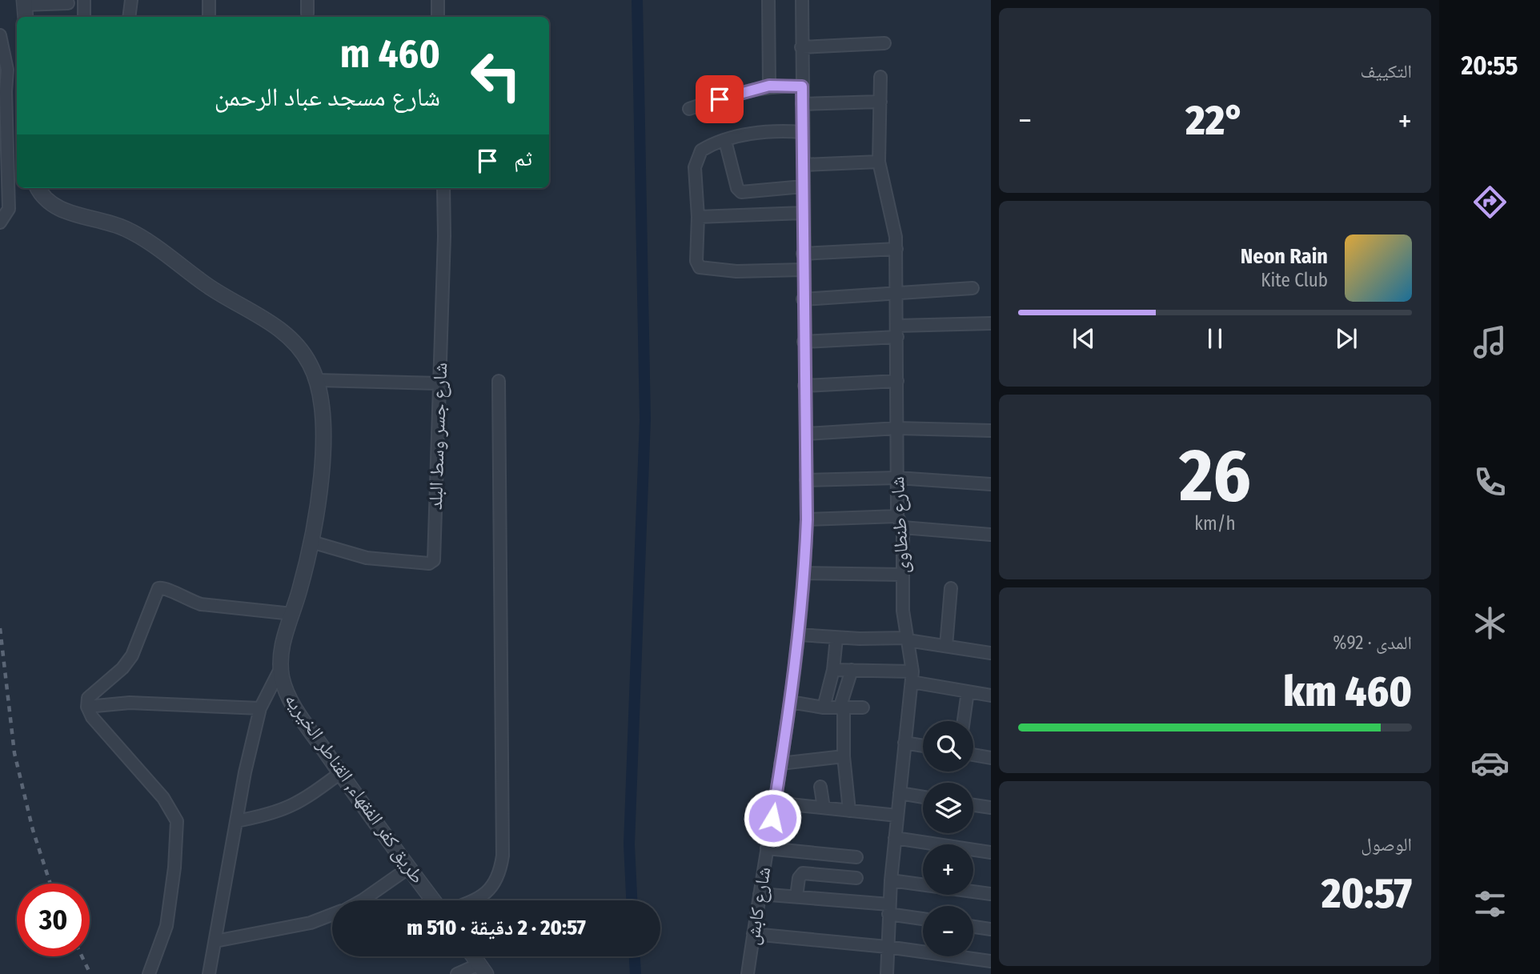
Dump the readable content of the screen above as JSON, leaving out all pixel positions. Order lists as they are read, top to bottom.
{
  "streets": {
    "street": [
      "شارع جسر وسط البلد",
      "شارع طنطاوى",
      "طريق كفر الفقهاء, القناطر الخيريه",
      "شارع كابش"
    ]
  },
  "crossings": [
    ["شارع جسر وسط البلد", "طريق كفر الفقهاء, القناطر الخيريه"]
  ],
  "page": {
    "tabs": "20:55",
    "tile": [
      "التكييف",
      ["26", "km/h"],
      ["المدى · 92%", "460 km"],
      ["الوصول", "20:57"]
    ],
    "turn": ["460 m", "شارع مسجد عباد الرحمن"],
    "heat": ["−", "22°", "+"],
    "then": "ثم",
    "song": ["Neon Rain", "Kite Club"],
    "map_buttons": ["+", "−"],
    "limit": "30",
    "trip": "20:57 · 2 دقيقة · 510 m"
  }
}
